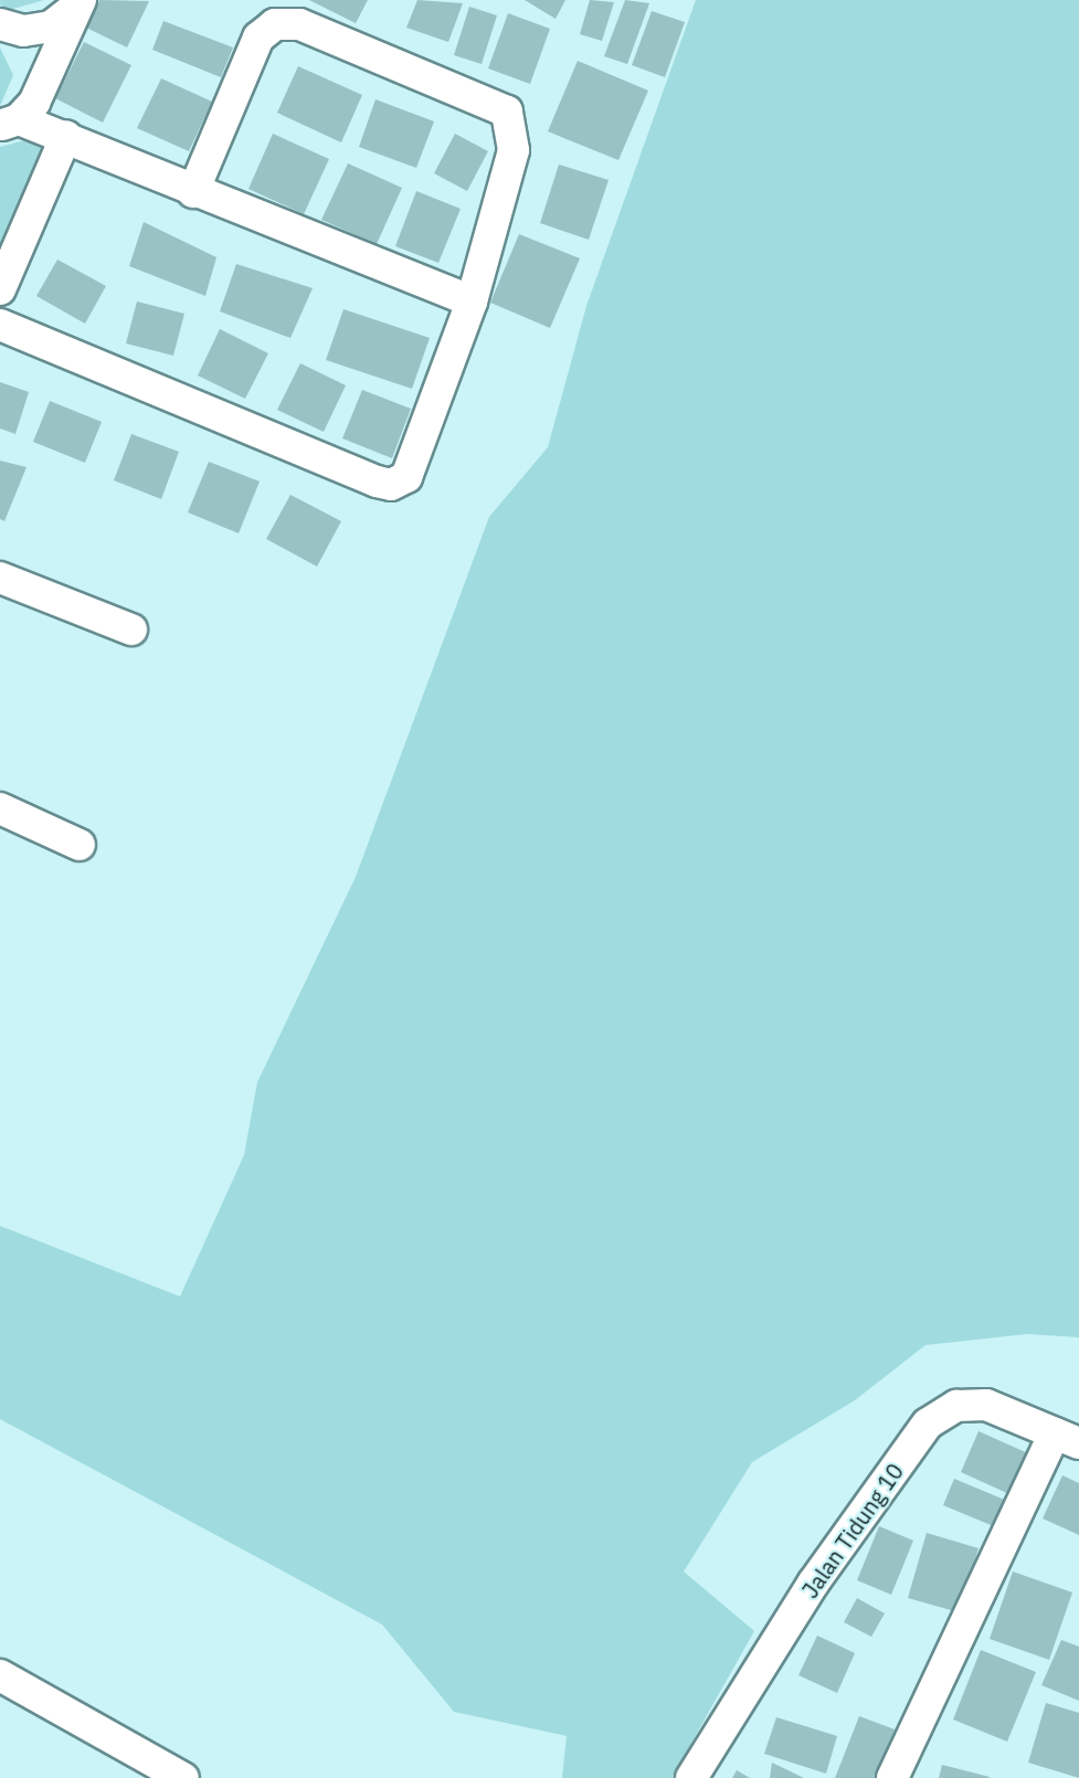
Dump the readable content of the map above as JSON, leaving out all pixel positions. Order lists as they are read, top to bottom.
{
  "streets": {
    "street": ["Jalan Tidung 10"]
  }
}
